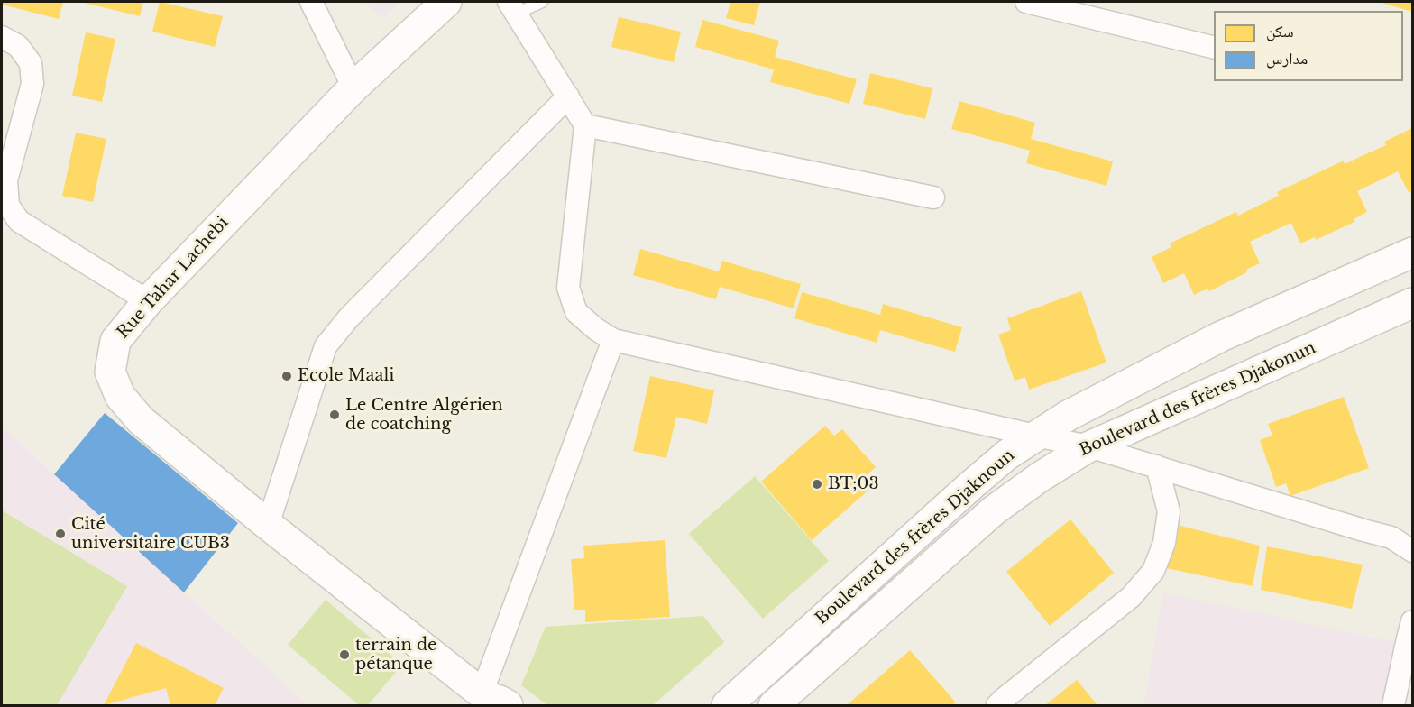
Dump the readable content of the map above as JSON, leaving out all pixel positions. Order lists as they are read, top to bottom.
{
  "streets": {
    "street": ["Rue Tahar Lachebi", "Boulevard des frères Djakonun", "Boulevard des frères Djaknoun"]
  },
  "places": [
    "Ecole Maali",
    "Le Centre Algérien de coatching",
    "BT;03",
    "Cité universitaire CUB3",
    "terrain de pétanque"
  ],
  "legend": ["سكن", "مدارس"]
}
